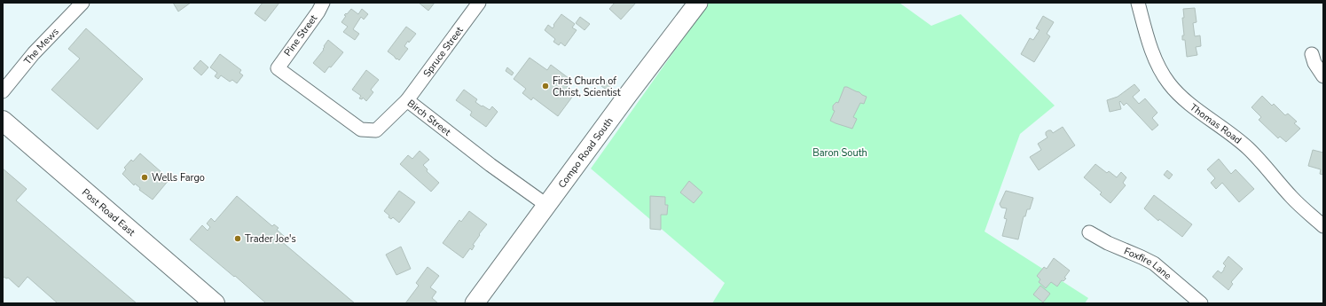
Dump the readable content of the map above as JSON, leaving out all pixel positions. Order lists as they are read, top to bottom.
{
  "streets": {
    "main road": ["Compo Road South", "Post Road East"],
    "street": [
      "Pine Street",
      "The Mews",
      "Spruce Street",
      "Birch Street",
      "Thomas Road",
      "Foxfire Lane"
    ]
  },
  "crossings": [
    ["Pine Street", "Birch Street"],
    ["Spruce Street", "Birch Street"],
    ["Birch Street", "Compo Road South"]
  ],
  "parks": ["Baron South"],
  "places": ["First Church of Christ, Scientist", "Wells Fargo", "Trader Joe's"]
}
